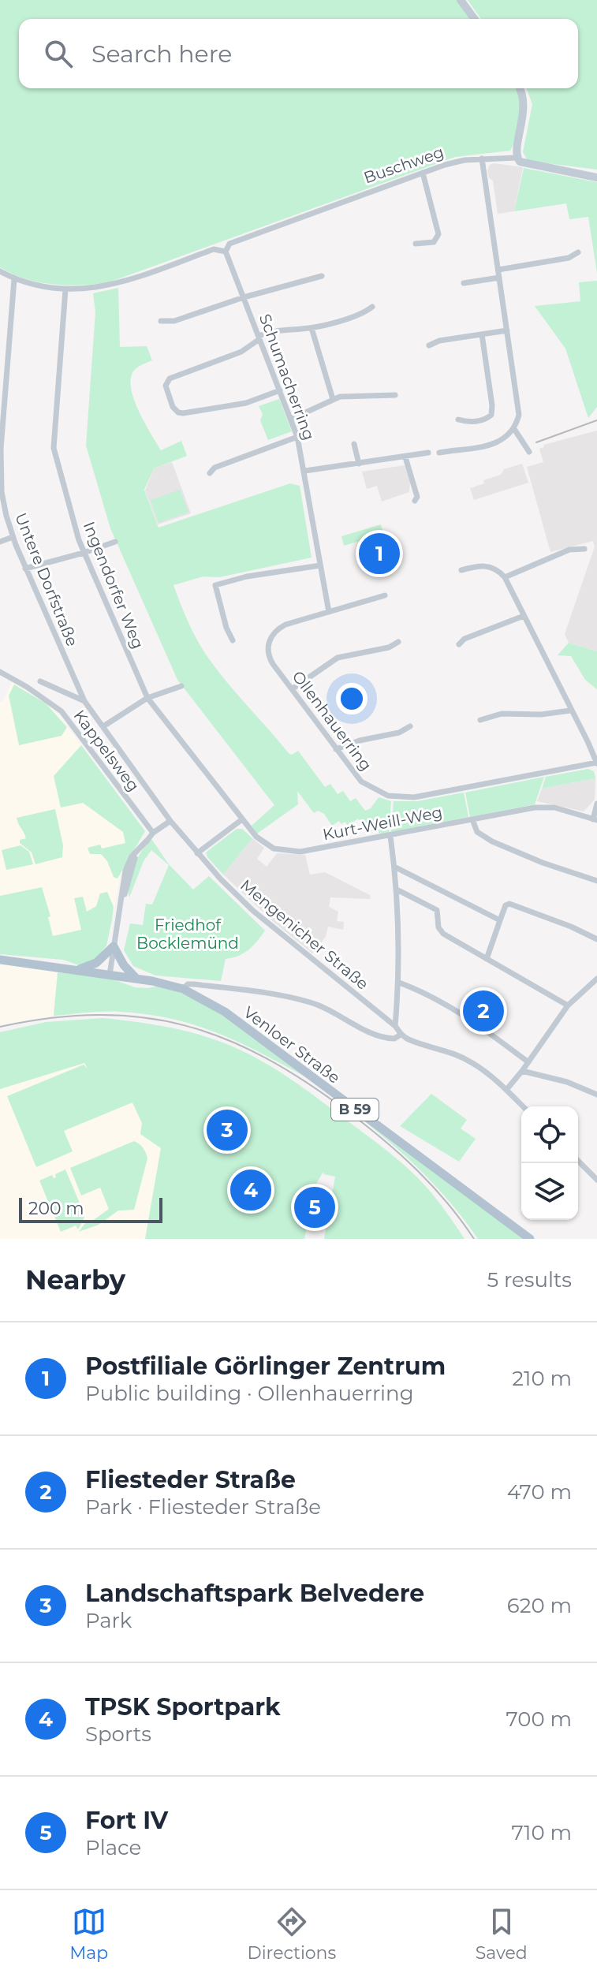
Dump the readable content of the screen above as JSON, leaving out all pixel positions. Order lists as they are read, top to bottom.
{
  "streets": {
    "main road": ["Venloer Straße", "B 59"],
    "street": [
      "Buschweg",
      "Schumacherring",
      "Untere Dorfstraße",
      "Ingendorfer Weg",
      "Ollenhauerring",
      "Kappelsweg",
      "Kurt-Weill-Weg",
      "Mengenicher Straße"
    ]
  },
  "crossings": [
    ["Buschweg", "Schumacherring"],
    ["Buschweg", "Untere Dorfstraße"],
    ["Buschweg", "Ingendorfer Weg"],
    ["Schumacherring", "Ollenhauerring"],
    ["Untere Dorfstraße", "Mengenicher Straße"],
    ["Ingendorfer Weg", "Kurt-Weill-Weg"]
  ],
  "parks": ["Friedhof Bocklemünd"],
  "scale_bar": "200 m",
  "page": {
    "search": "Search here",
    "pins": [
      "1",
      "2",
      "3",
      "4",
      "5"
    ],
    "scale": "200 m",
    "heading": ["Nearby", "5 results"],
    "list": [
      {
        "mark": "1",
        "name": "Postfiliale Görlinger Zentrum",
        "note": "Public building · Ollenhauerring",
        "value": "210 m"
      },
      {
        "mark": "2",
        "name": "Fliesteder Straße",
        "note": "Park · Fliesteder Straße",
        "value": "470 m"
      },
      {
        "mark": "3",
        "name": "Landschaftspark Belvedere",
        "note": "Park",
        "value": "620 m"
      },
      {
        "mark": "4",
        "name": "TPSK Sportpark",
        "note": "Sports",
        "value": "700 m"
      },
      {
        "mark": "5",
        "name": "Fort IV",
        "note": "Place",
        "value": "710 m"
      }
    ],
    "nav": ["Map", "Directions", "Saved"]
  }
}
